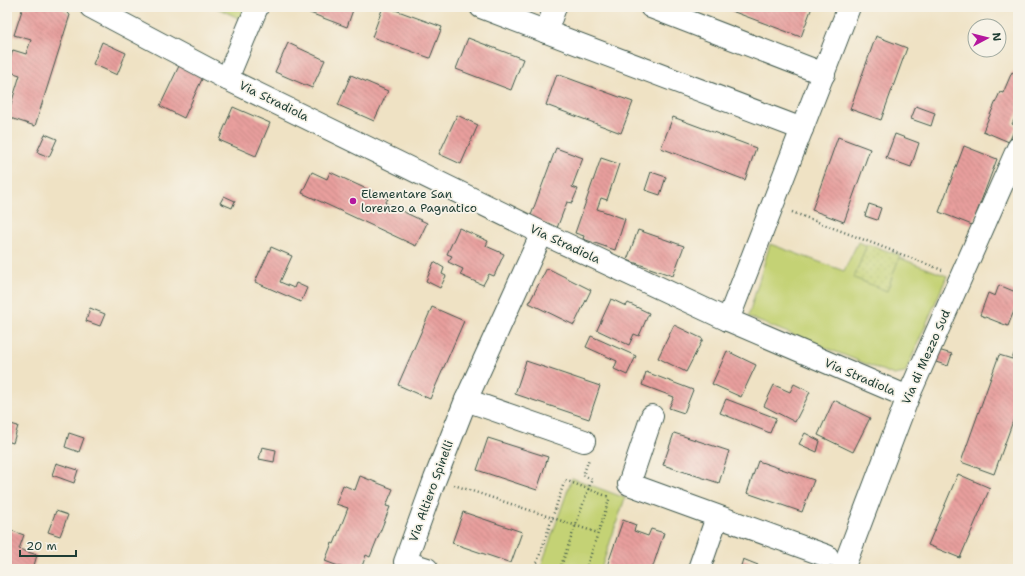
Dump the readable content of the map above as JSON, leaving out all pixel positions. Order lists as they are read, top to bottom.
{
  "streets": {
    "street": ["Via Stradiola", "Via di Mezzo Sud", "Via Altiero Spinelli"]
  },
  "crossings": [
    ["Via Stradiola", "Via di Mezzo Sud"],
    ["Via Stradiola", "Via Altiero Spinelli"]
  ],
  "places": ["Elementare San lorenzo a Pagnatico"],
  "scale_bar": "20 m",
  "north": "right"
}
